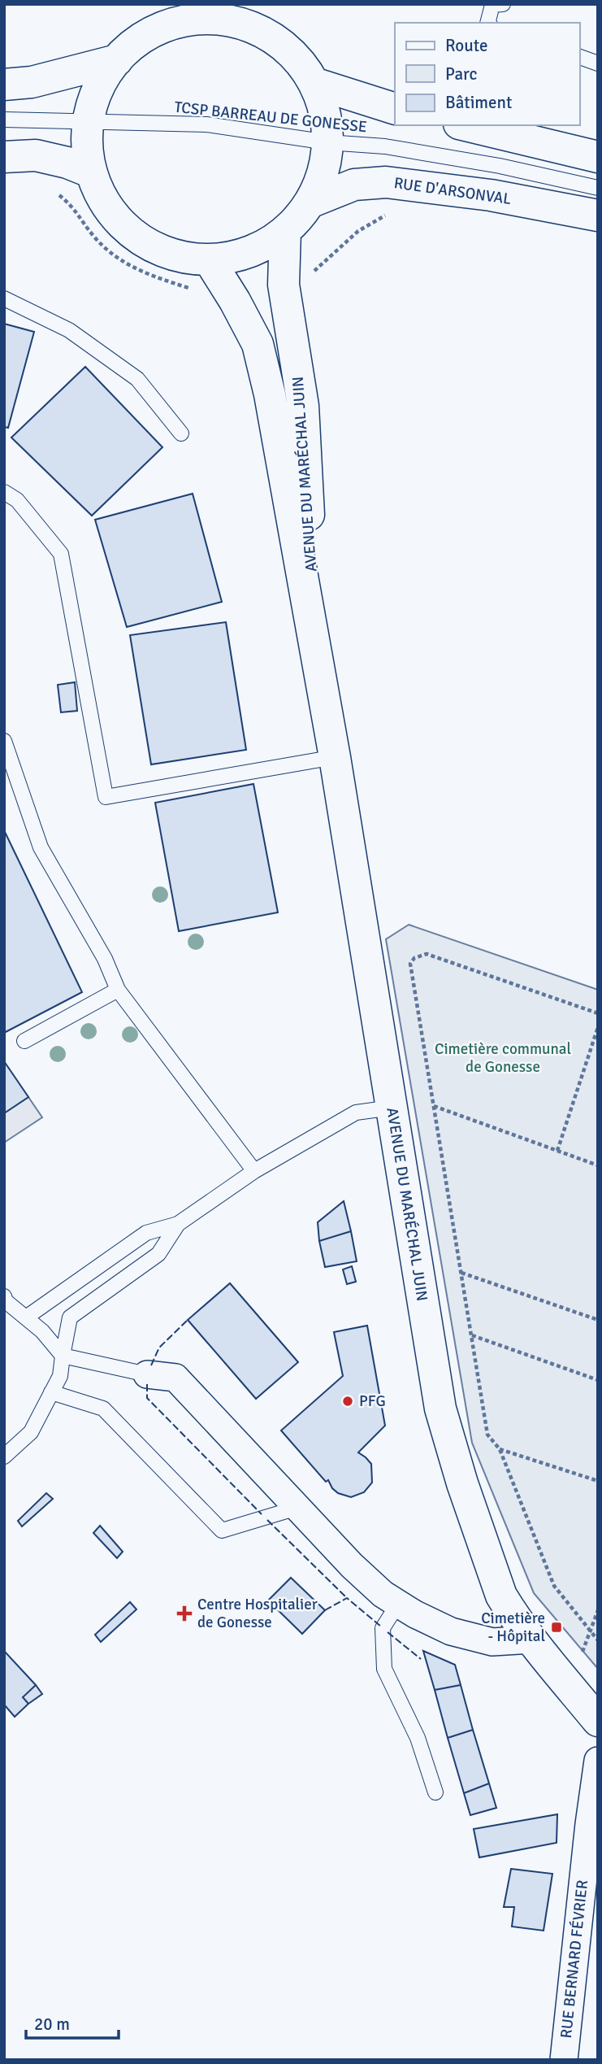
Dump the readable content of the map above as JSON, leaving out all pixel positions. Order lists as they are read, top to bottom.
{
  "streets": {
    "street": ["RUE D'ARSONVAL", "AVENUE DU MARÉCHAL JUIN", "RUE BERNARD FÉVRIER"],
    "lane": ["TCSP BARREAU DE GONESSE"]
  },
  "parks": ["Cimetière communal de Gonesse"],
  "places": {
    "other": ["PFG"],
    "health": ["Centre Hospitalier de Gonesse"],
    "transit": ["Cimetière - Hôpital"]
  },
  "legend": ["Route", "Parc", "Bâtiment"],
  "scale_bar": "20 m"
}
